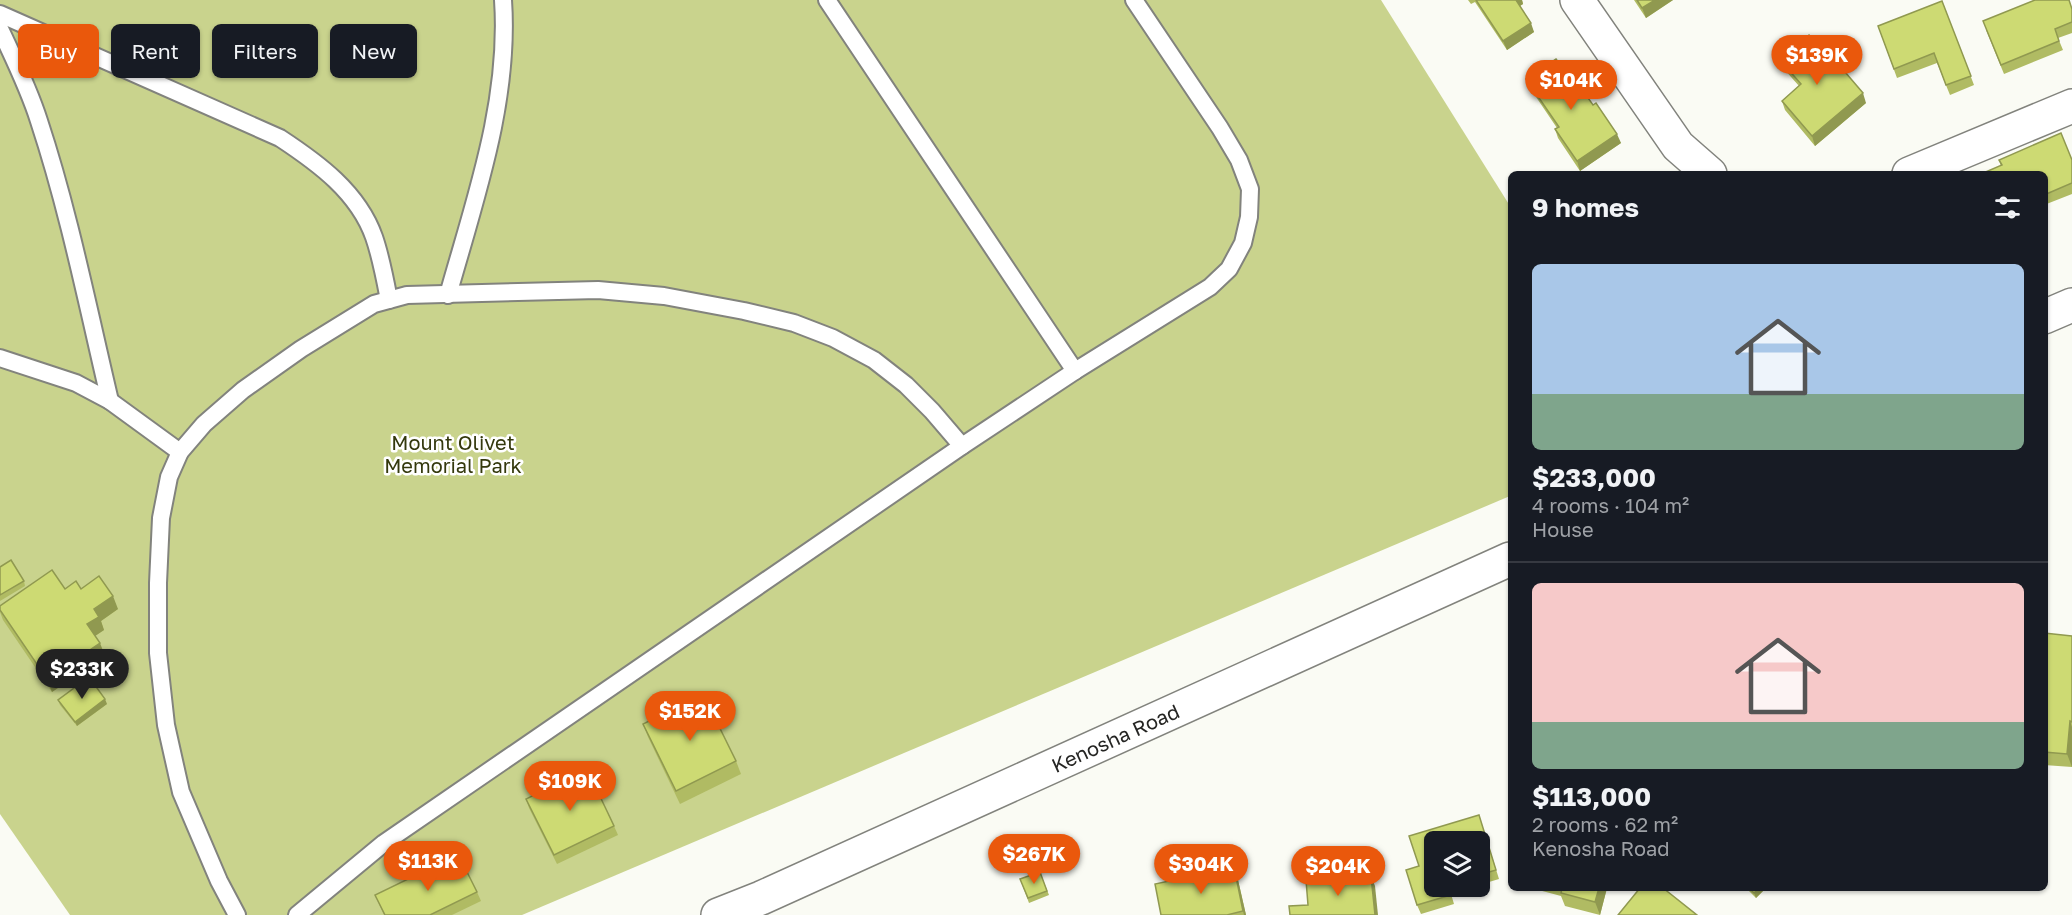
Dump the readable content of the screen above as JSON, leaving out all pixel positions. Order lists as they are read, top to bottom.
{
  "streets": {
    "street": ["Kenosha Road"]
  },
  "parks": ["Mount Olivet Memorial Park"],
  "page": {
    "chip": [
      "Buy",
      "Rent",
      "Filters",
      "New"
    ],
    "price": [
      "$139K",
      "$104K",
      "$233K",
      "$152K",
      "$109K",
      "$267K",
      "$113K",
      "$304K",
      "$204K"
    ],
    "heading": "9 homes",
    "list": [
      {
        "name": "$233,000",
        "note": "4 rooms · 104 m² · House"
      },
      {
        "name": "$113,000",
        "note": "2 rooms · 62 m² · Kenosha Road"
      }
    ]
  }
}
